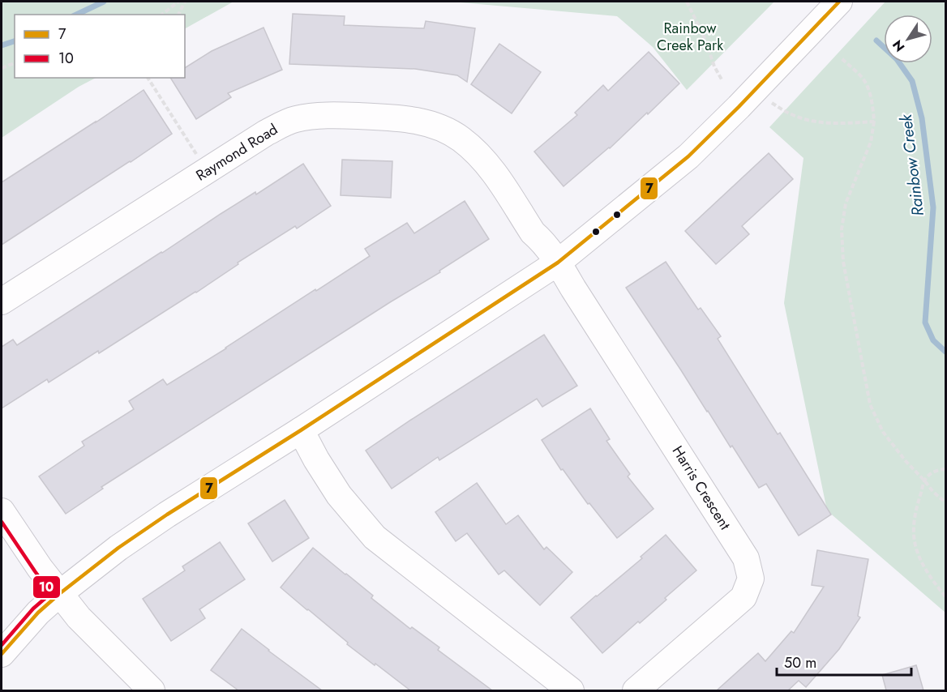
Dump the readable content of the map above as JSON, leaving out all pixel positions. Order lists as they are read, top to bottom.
{
  "streets": {
    "street": ["Raymond Road", "Harris Crescent"]
  },
  "crossings": [
    ["Raymond Road", "Harris Crescent"]
  ],
  "water": ["Rainbow Creek"],
  "parks": ["Rainbow Creek Park"],
  "lines": ["transit line 7", "transit line 10"],
  "legend": ["7", "10"],
  "scale_bar": "50 m",
  "north": "bottom left"
}
